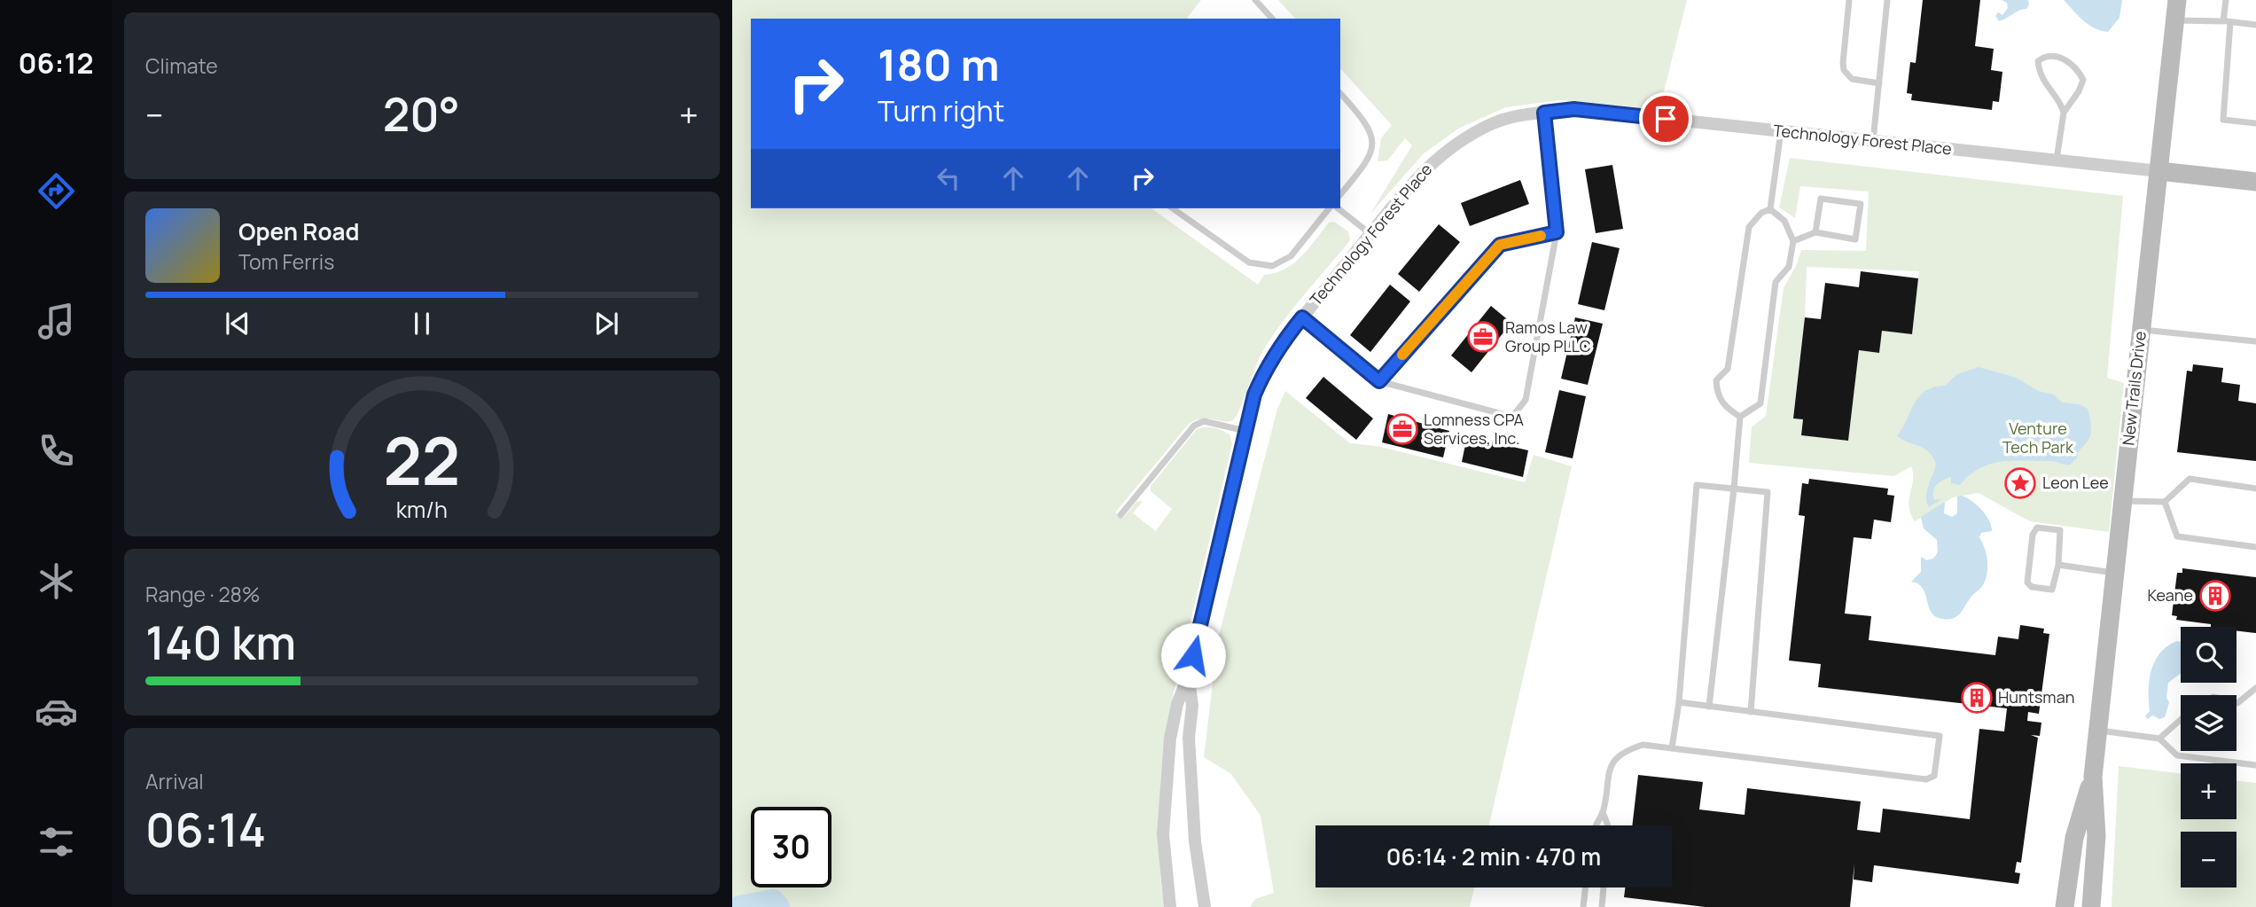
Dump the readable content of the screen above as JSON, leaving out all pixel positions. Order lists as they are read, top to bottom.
{
  "streets": {
    "street": ["Technology Forest Place", "New Trails Drive"]
  },
  "crossings": [
    ["Technology Forest Place", "New Trails Drive"]
  ],
  "parks": ["Venture Tech Park"],
  "places": {
    "office": ["Ramos Law Group PLLC", "Lomness CPA Services, Inc."],
    "place": ["Leon Lee"],
    "building": ["Keane", "Huntsman"]
  },
  "page": {
    "tabs": "06:12",
    "tile": [
      "Climate",
      ["Range · 28%", "140 km"],
      ["Arrival", "06:14"]
    ],
    "turn": ["180 m", "Turn right"],
    "heat": ["−", "20°", "+"],
    "song": ["Open Road", "Tom Ferris"],
    "map_buttons": ["+", "−"],
    "limit": "30",
    "trip": "06:14 · 2 min · 470 m",
    "gauge": ["22", "km/h"]
  }
}
